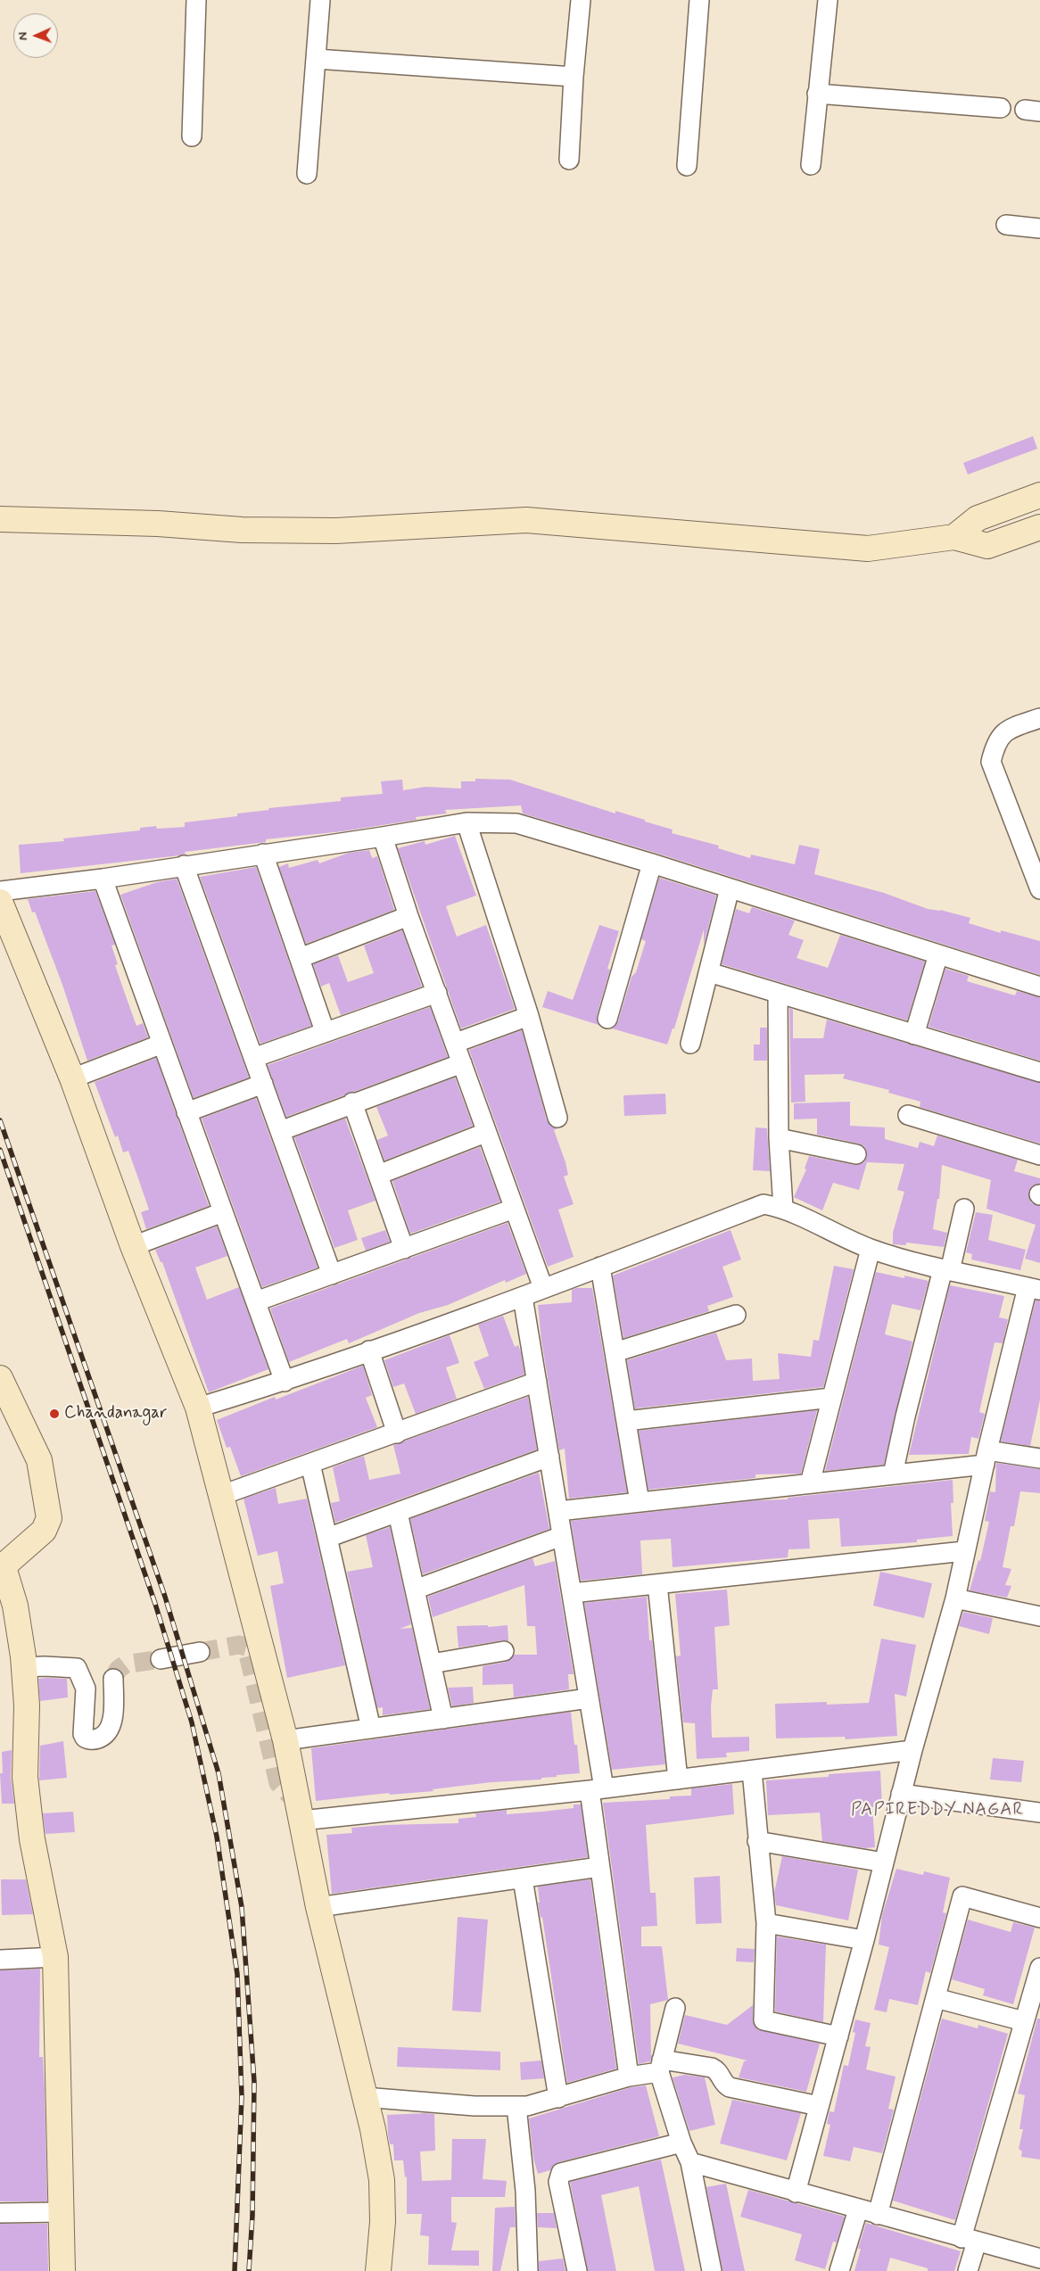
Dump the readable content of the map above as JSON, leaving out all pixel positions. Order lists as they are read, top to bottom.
{
  "districts": ["PAPIREDDY NAGAR"],
  "places": ["Chandanagar"],
  "north": "left"
}
